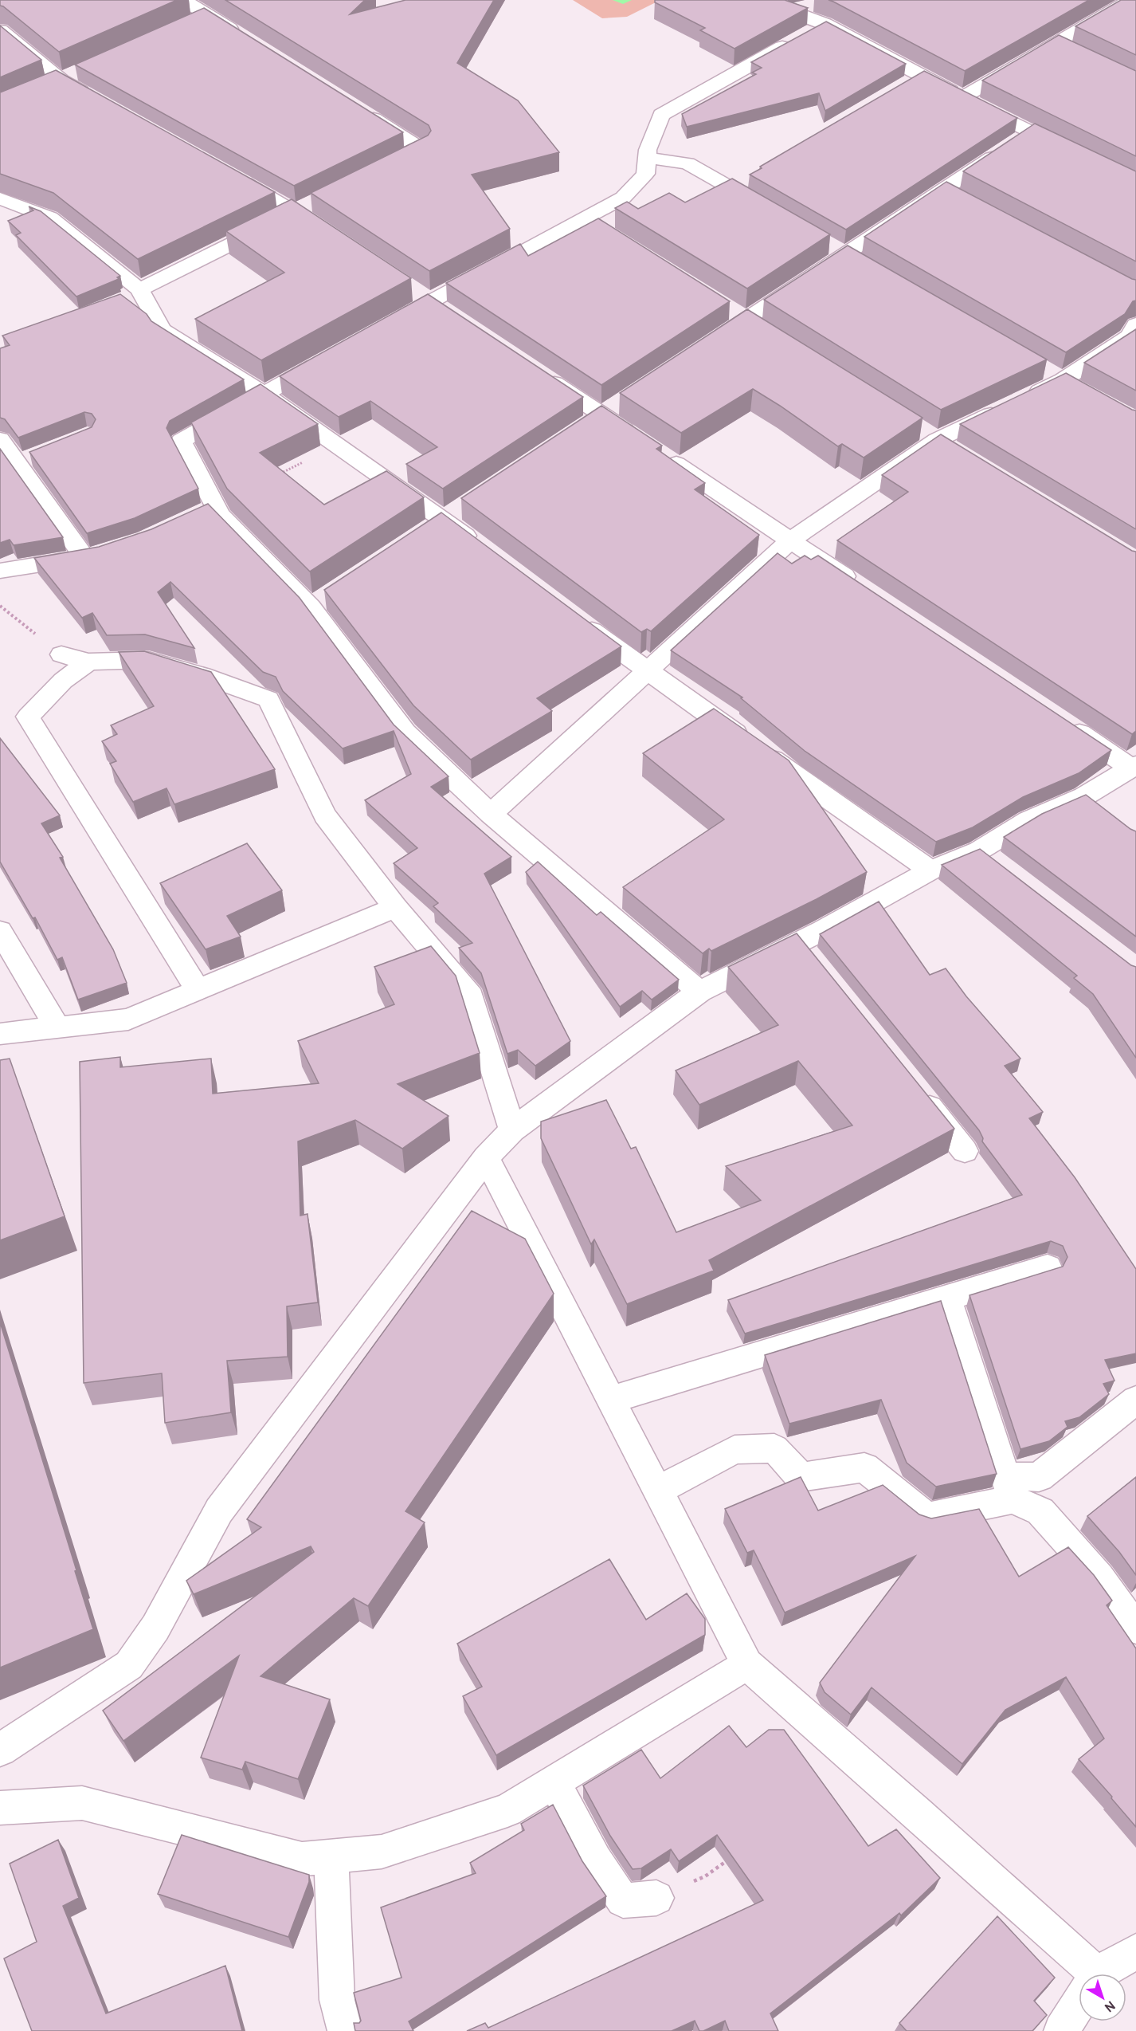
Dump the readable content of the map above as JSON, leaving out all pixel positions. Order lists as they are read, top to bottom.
{
  "north": "bottom right"
}
